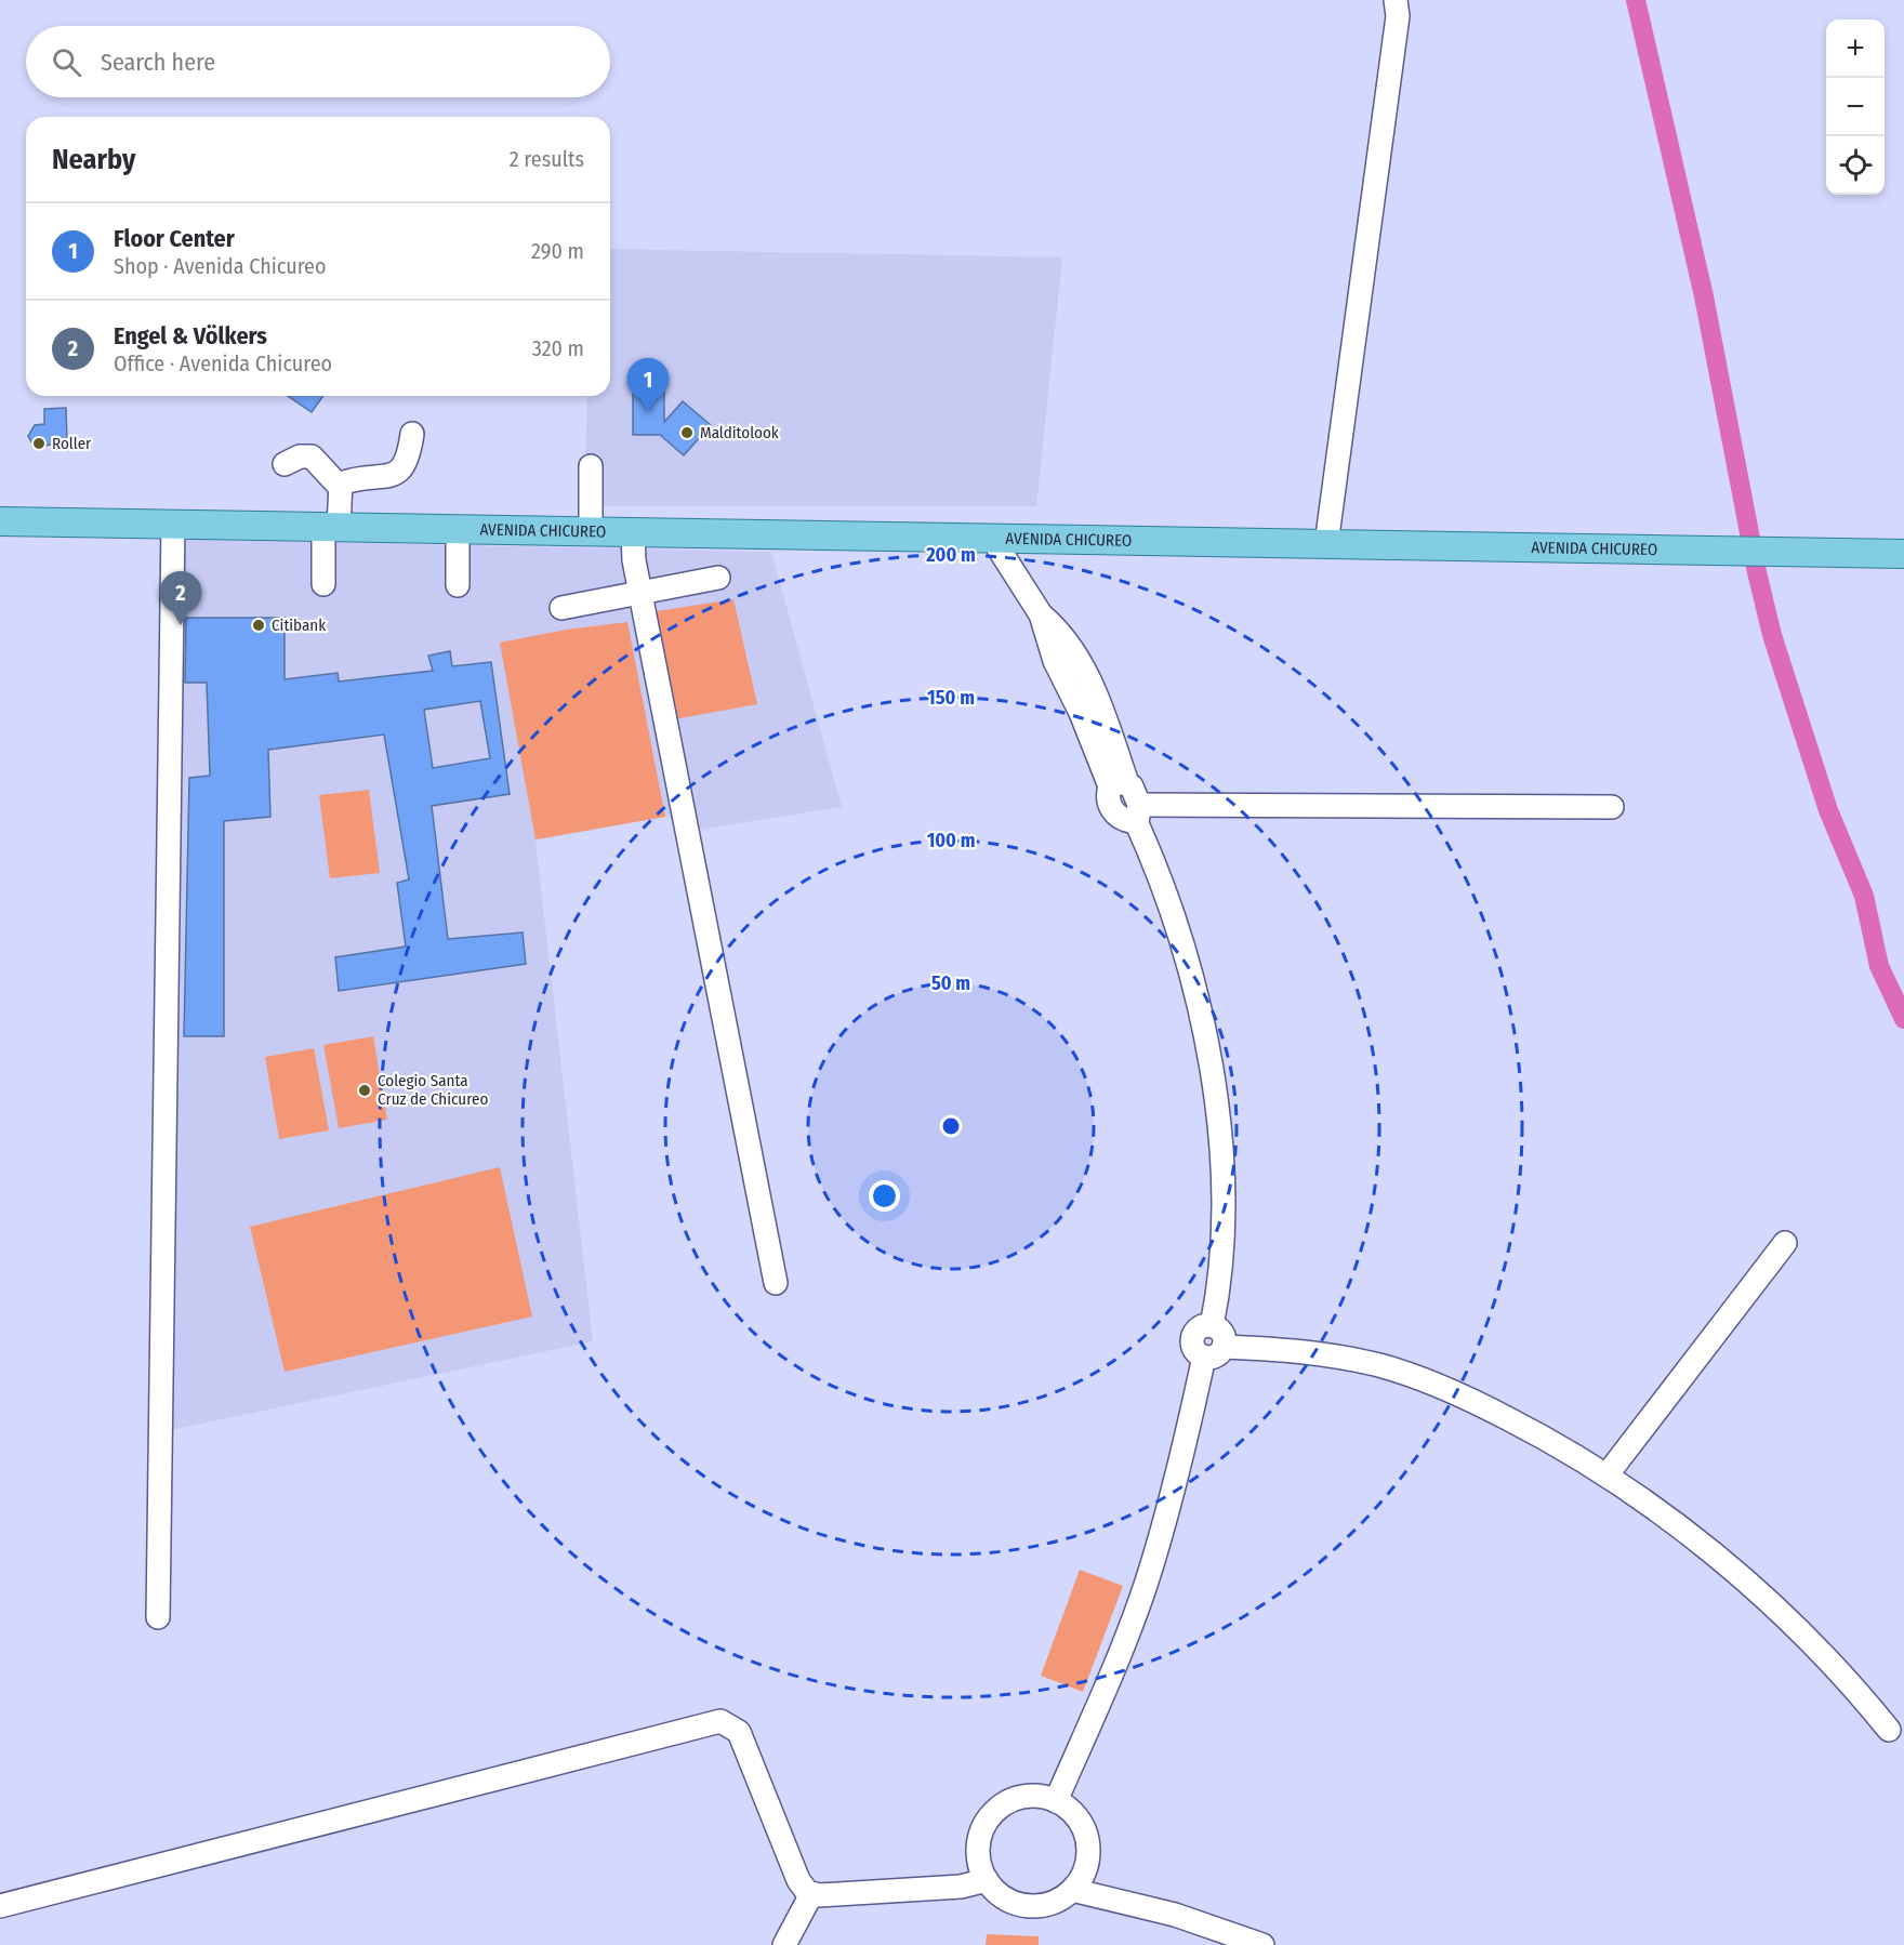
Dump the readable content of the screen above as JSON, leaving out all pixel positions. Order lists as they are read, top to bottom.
{
  "streets": {
    "main road": ["AVENIDA CHICUREO"]
  },
  "places": [
    "Malditolook",
    "Roller",
    "Citibank",
    "Colegio Santa Cruz de Chicureo"
  ],
  "page": {
    "map_buttons": ["+", "−"],
    "search": "Search here",
    "heading": ["Nearby", "2 results"],
    "list": [
      {
        "mark": "1",
        "name": "Floor Center",
        "note": "Shop · Avenida Chicureo",
        "value": "290 m"
      },
      {
        "mark": "2",
        "name": "Engel & Völkers",
        "note": "Office · Avenida Chicureo",
        "value": "320 m"
      }
    ],
    "pins": ["1", "2"]
  },
  "rings": [
    "200 m",
    "150 m",
    "100 m",
    "50 m"
  ]
}
